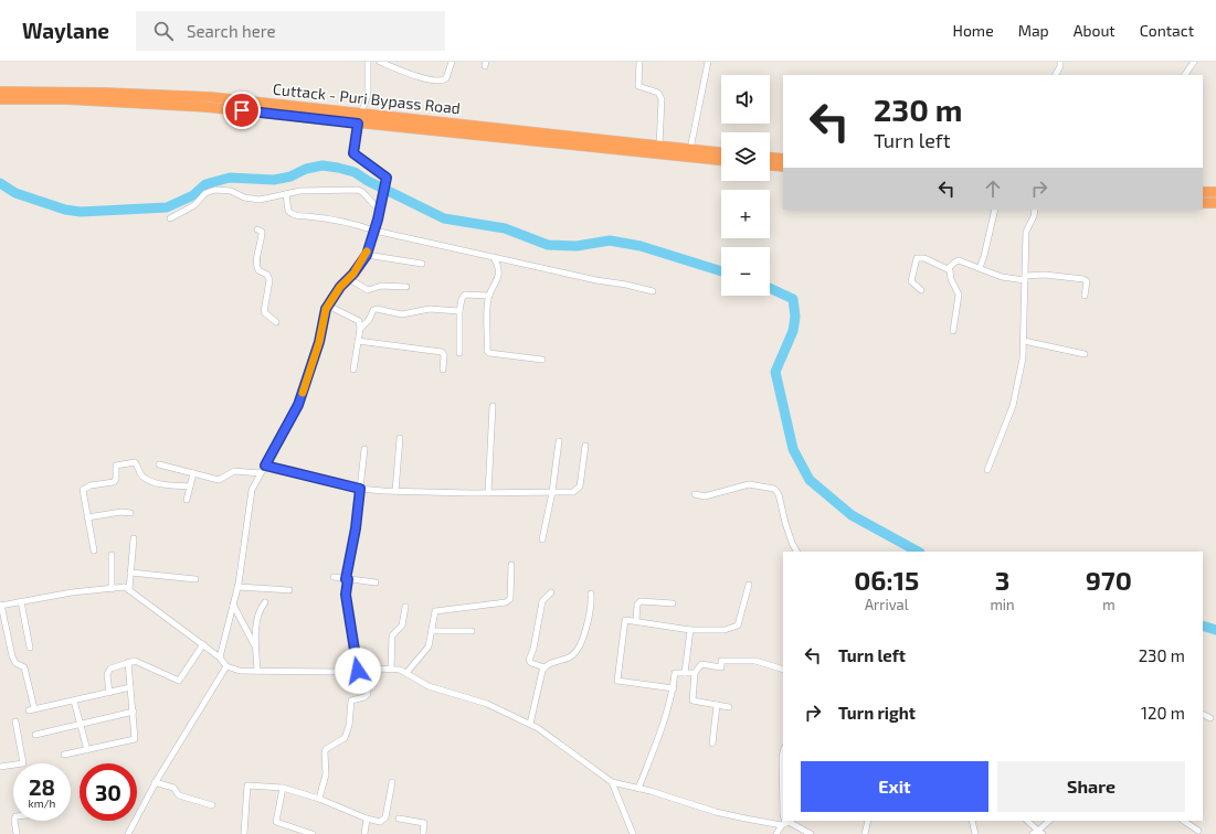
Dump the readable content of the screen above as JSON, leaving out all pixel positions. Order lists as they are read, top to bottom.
{
  "streets": {
    "highway": ["Cuttack - Puri Bypass Road"]
  },
  "page": {
    "header": "Waylane",
    "search": "Search here",
    "nav": [
      "Home",
      "Map",
      "About",
      "Contact"
    ],
    "map_buttons": ["+", "−"],
    "turn": ["230 m", "Turn left"],
    "eta": [
      "06:15",
      "Arrival",
      "3",
      "min",
      "970",
      "m"
    ],
    "list": [
      {
        "name": "Turn left",
        "value": "230 m"
      },
      {
        "name": "Turn right",
        "value": "120 m"
      }
    ],
    "buttons": ["Exit", "Share"],
    "speed": "28 km/h",
    "limit": "30"
  }
}
